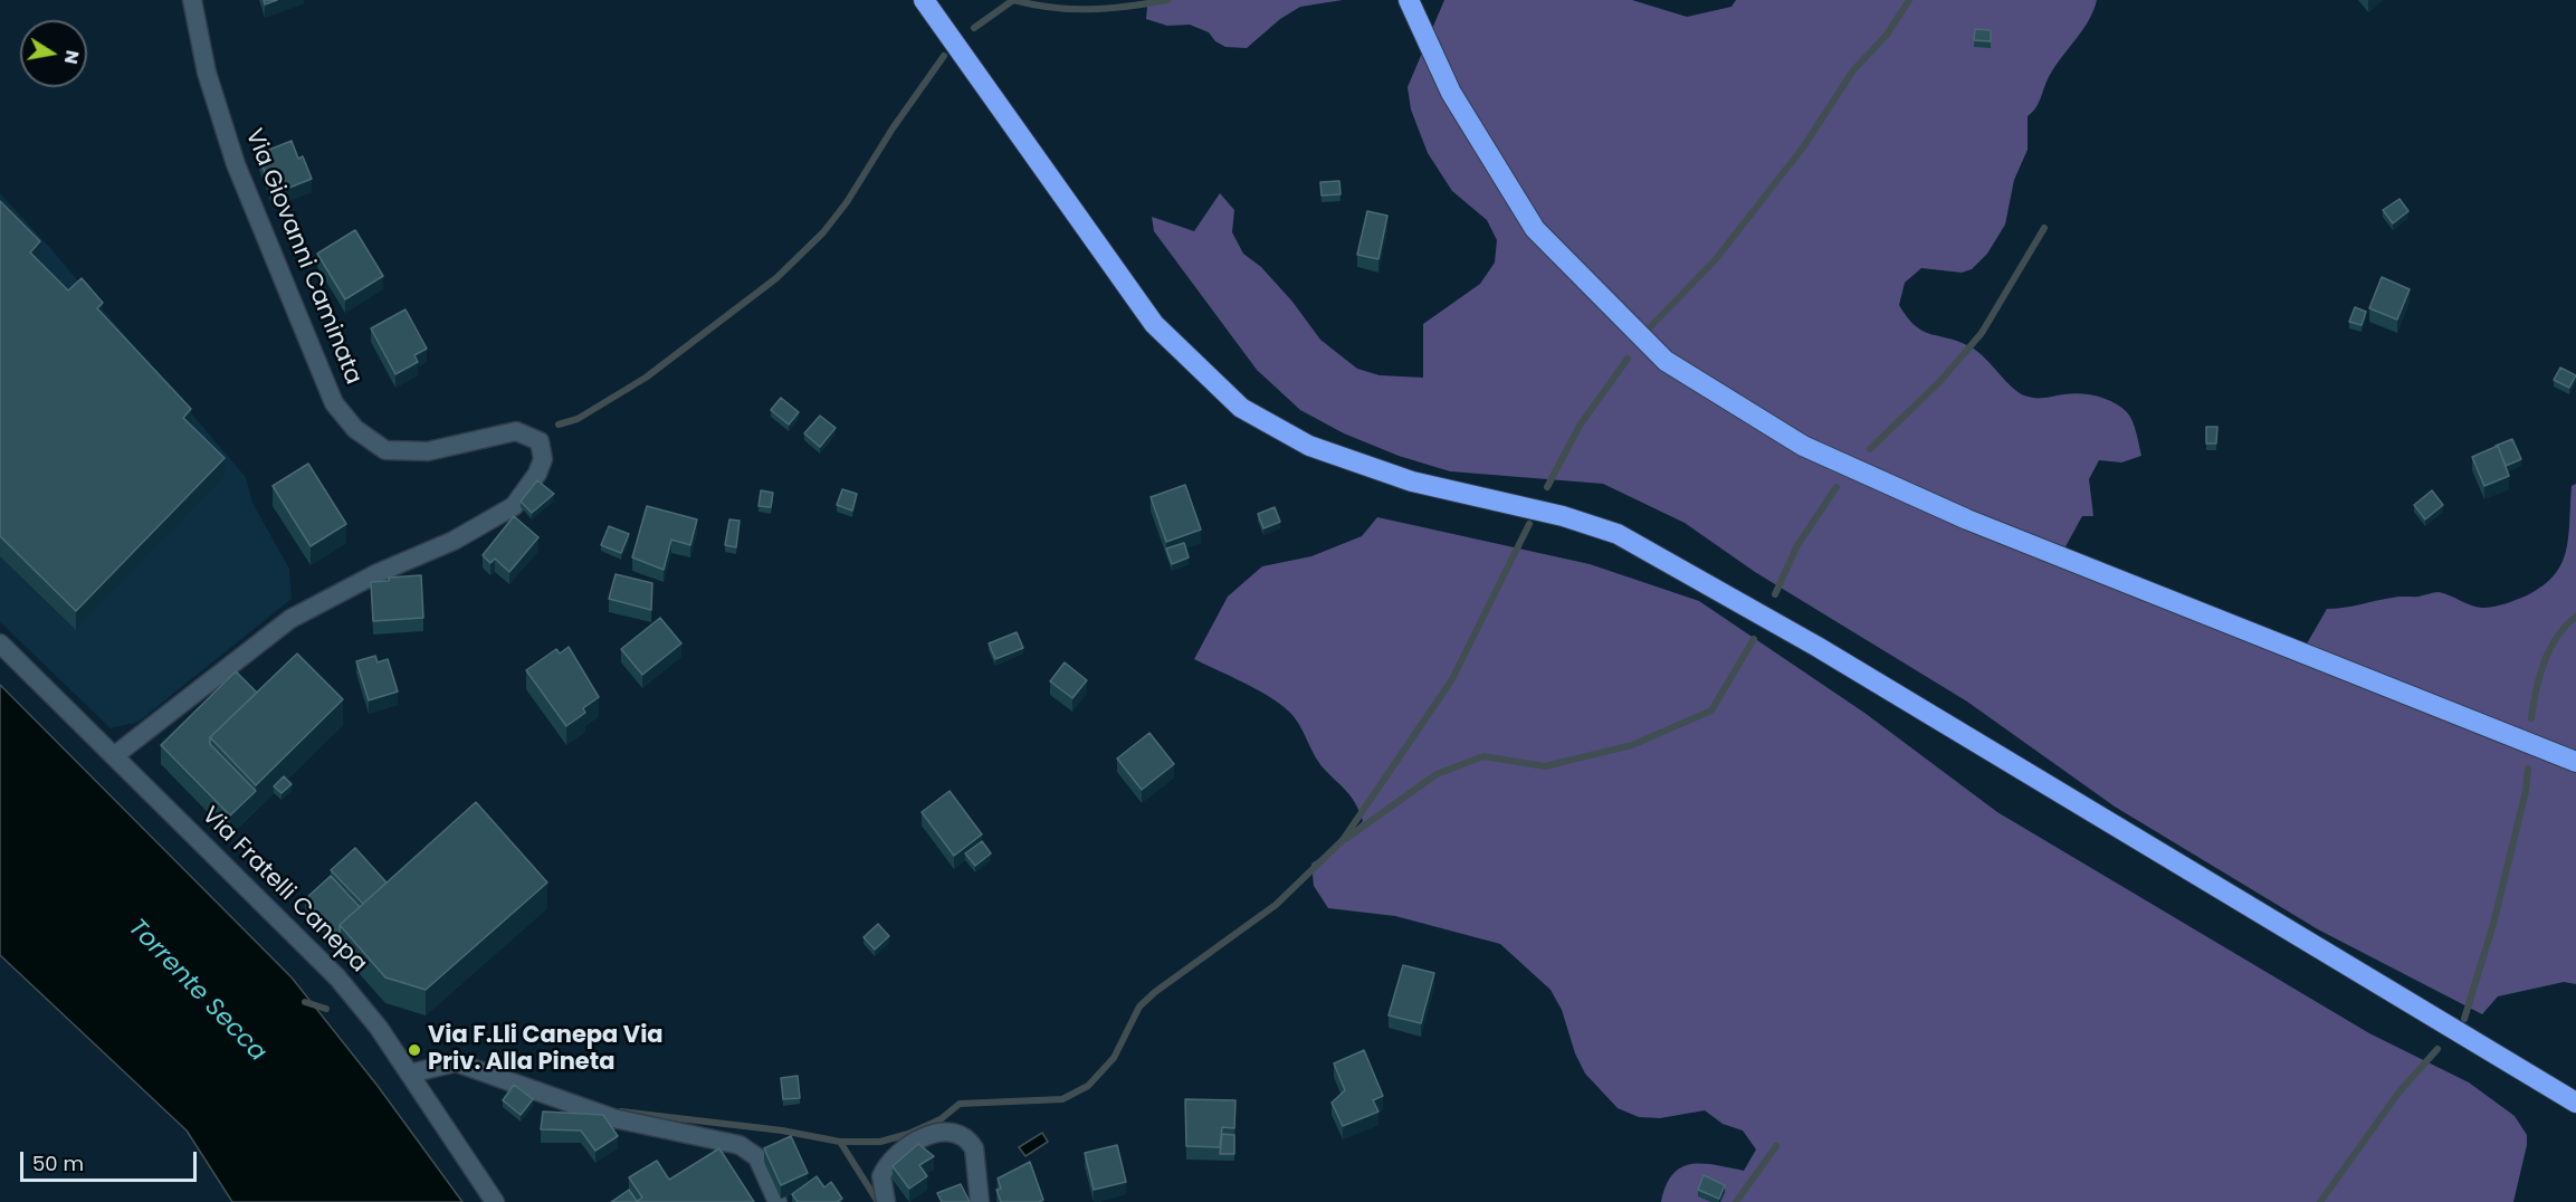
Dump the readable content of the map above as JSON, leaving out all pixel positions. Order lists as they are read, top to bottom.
{
  "streets": {
    "street": ["Via Giovanni Caminata", "Via Fratelli Canepa"]
  },
  "crossings": [
    ["Via Giovanni Caminata", "Via Fratelli Canepa"]
  ],
  "water": ["Torrente Secca"],
  "places": ["Via F.Lli Canepa Via Priv. Alla Pineta"],
  "scale_bar": "50 m",
  "north": "right"
}
